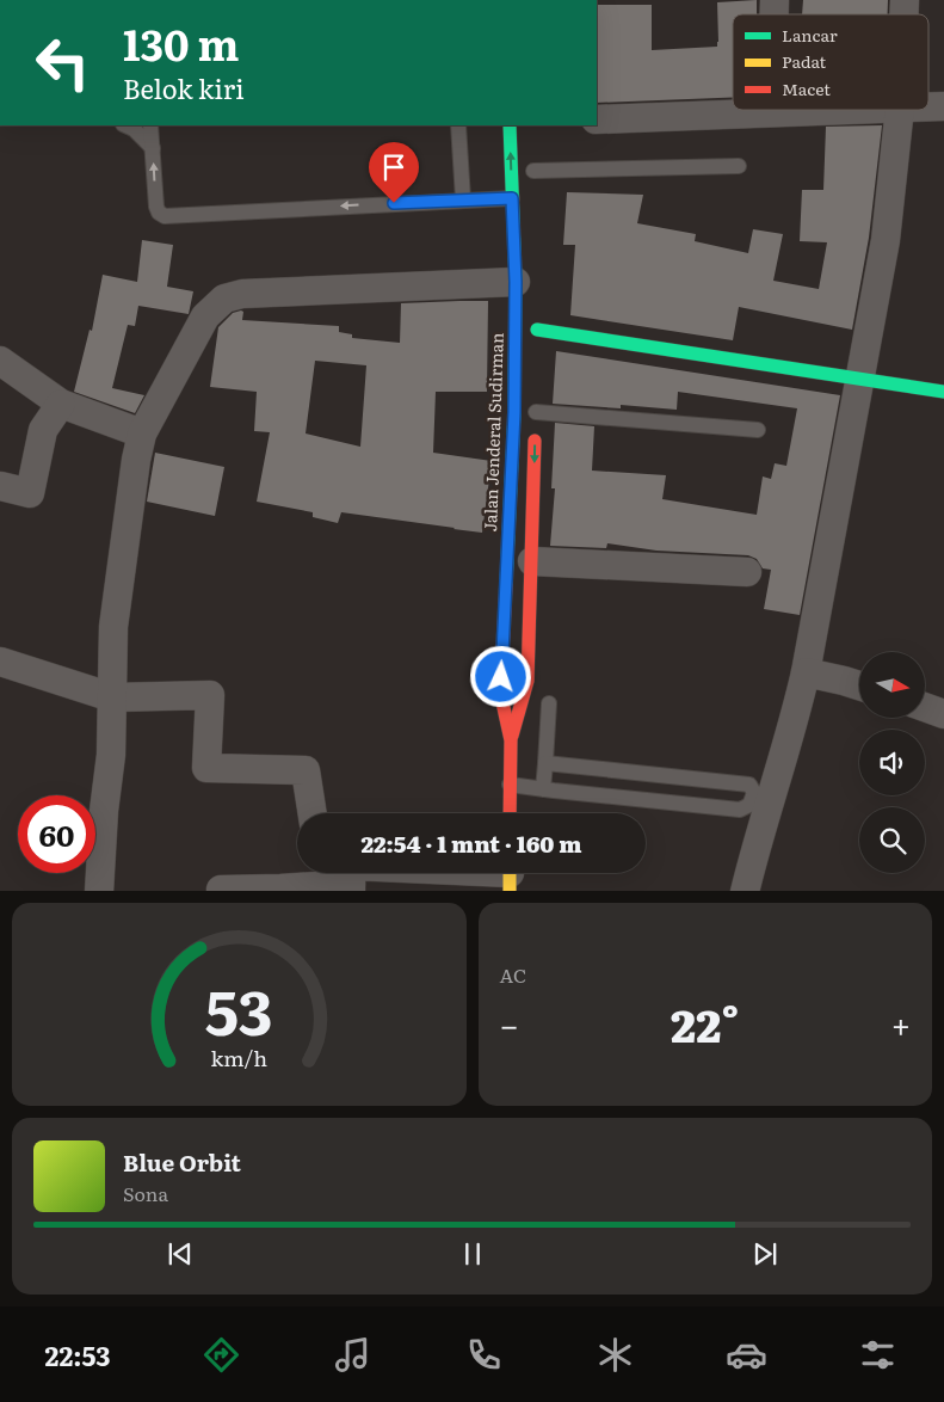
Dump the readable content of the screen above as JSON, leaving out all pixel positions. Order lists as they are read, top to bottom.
{
  "streets": {
    "main road": ["Jalan Jenderal Sudirman"]
  },
  "legend": ["Lancar", "Padat", "Macet"],
  "north": "right",
  "page": {
    "turn": ["130 m", "Belok kiri"],
    "limit": "60",
    "trip": "22:54 · 1 mnt · 160 m",
    "tile": "AC",
    "heat": ["−", "22°", "+"],
    "song": ["Blue Orbit", "Sona"],
    "tabs": "22:53",
    "gauge": ["53", "km/h"]
  }
}
